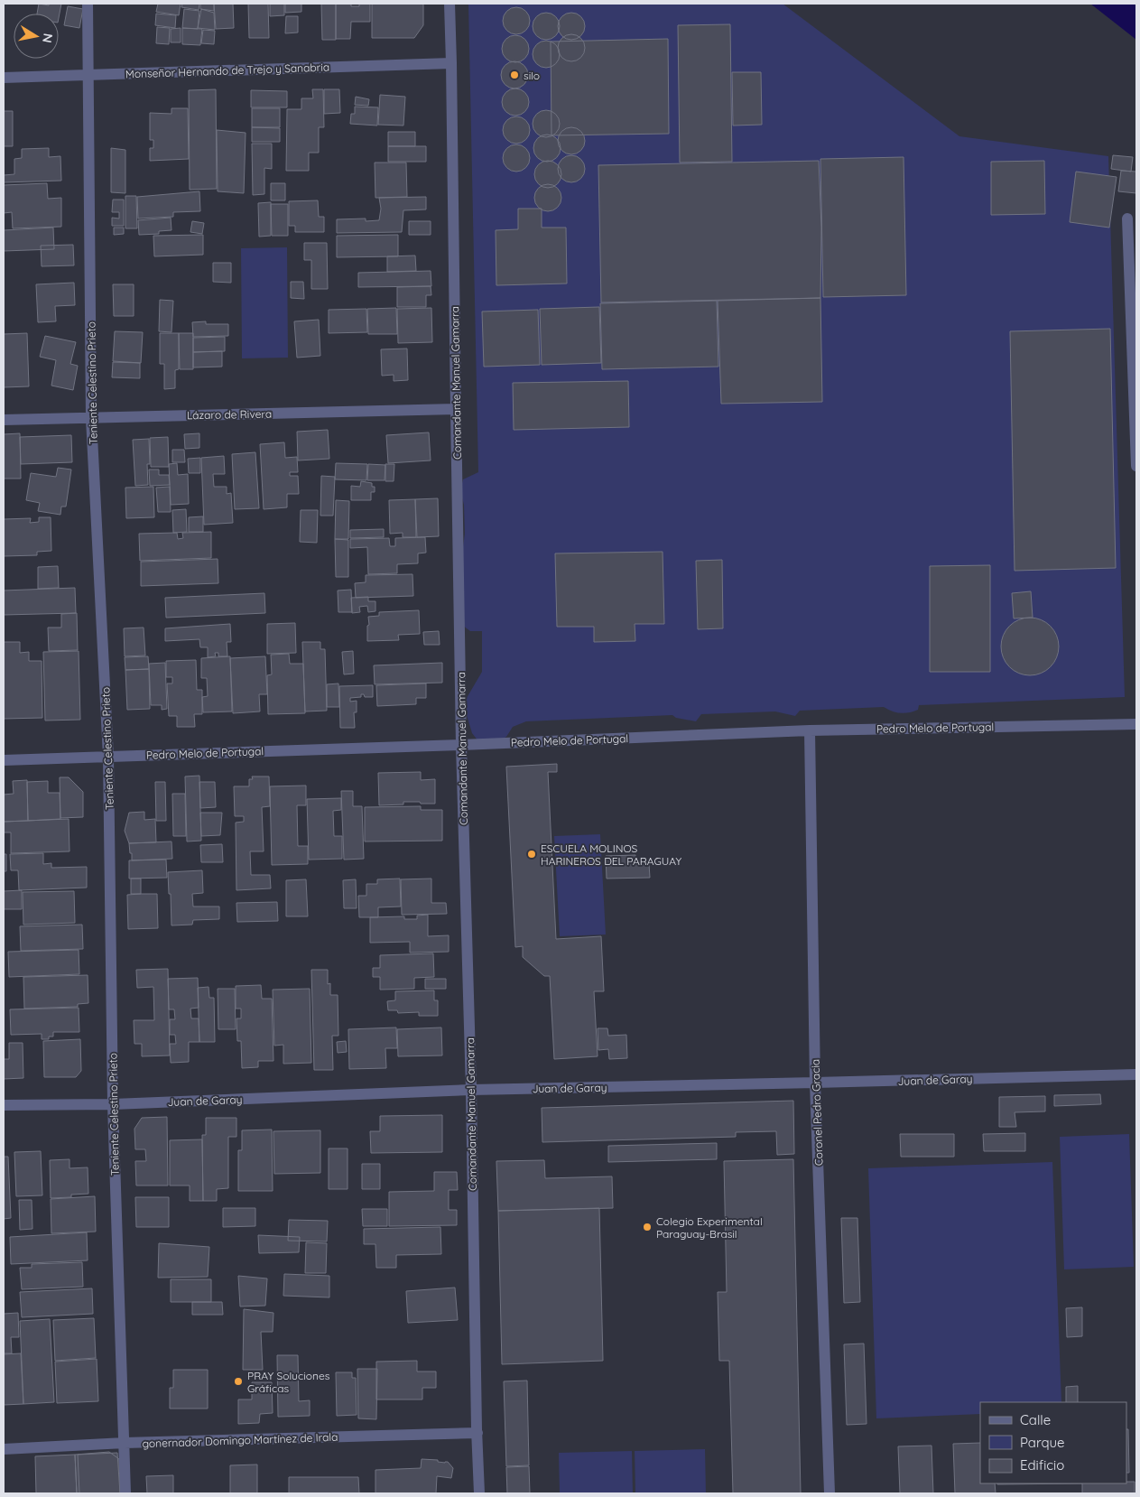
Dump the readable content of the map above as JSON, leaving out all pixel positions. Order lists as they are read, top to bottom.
{
  "streets": {
    "street": [
      "Monseñor Hernando de Trejo y Sanabria",
      "Teniente Celestino Prieto",
      "Comandante Manuel Gamarra",
      "Lázaro de Rivera",
      "Pedro Melo de Portugal",
      "Juan de Garay",
      "Coronel Pedro Gracia",
      "gonernador Domingo Martínez de Irala"
    ]
  },
  "crossings": [
    ["Monseñor Hernando de Trejo y Sanabria", "Teniente Celestino Prieto"],
    ["Monseñor Hernando de Trejo y Sanabria", "Comandante Manuel Gamarra"],
    ["Teniente Celestino Prieto", "Lázaro de Rivera"],
    ["Teniente Celestino Prieto", "Pedro Melo de Portugal"],
    ["Teniente Celestino Prieto", "Juan de Garay"],
    ["Teniente Celestino Prieto", "gonernador Domingo Martínez de Irala"],
    ["Comandante Manuel Gamarra", "Lázaro de Rivera"],
    ["Comandante Manuel Gamarra", "Pedro Melo de Portugal"],
    ["Comandante Manuel Gamarra", "Juan de Garay"],
    ["Comandante Manuel Gamarra", "gonernador Domingo Martínez de Irala"],
    ["Pedro Melo de Portugal", "Coronel Pedro Gracia"],
    ["Juan de Garay", "Coronel Pedro Gracia"]
  ],
  "places": [
    "silo",
    "ESCUELA MOLINOS HARINEROS DEL PARAGUAY",
    "Colegio Experimental Paraguay-Brasil",
    "PRAY Soluciones Gráficas"
  ],
  "legend": ["Calle", "Parque", "Edificio"],
  "north": "right"
}
